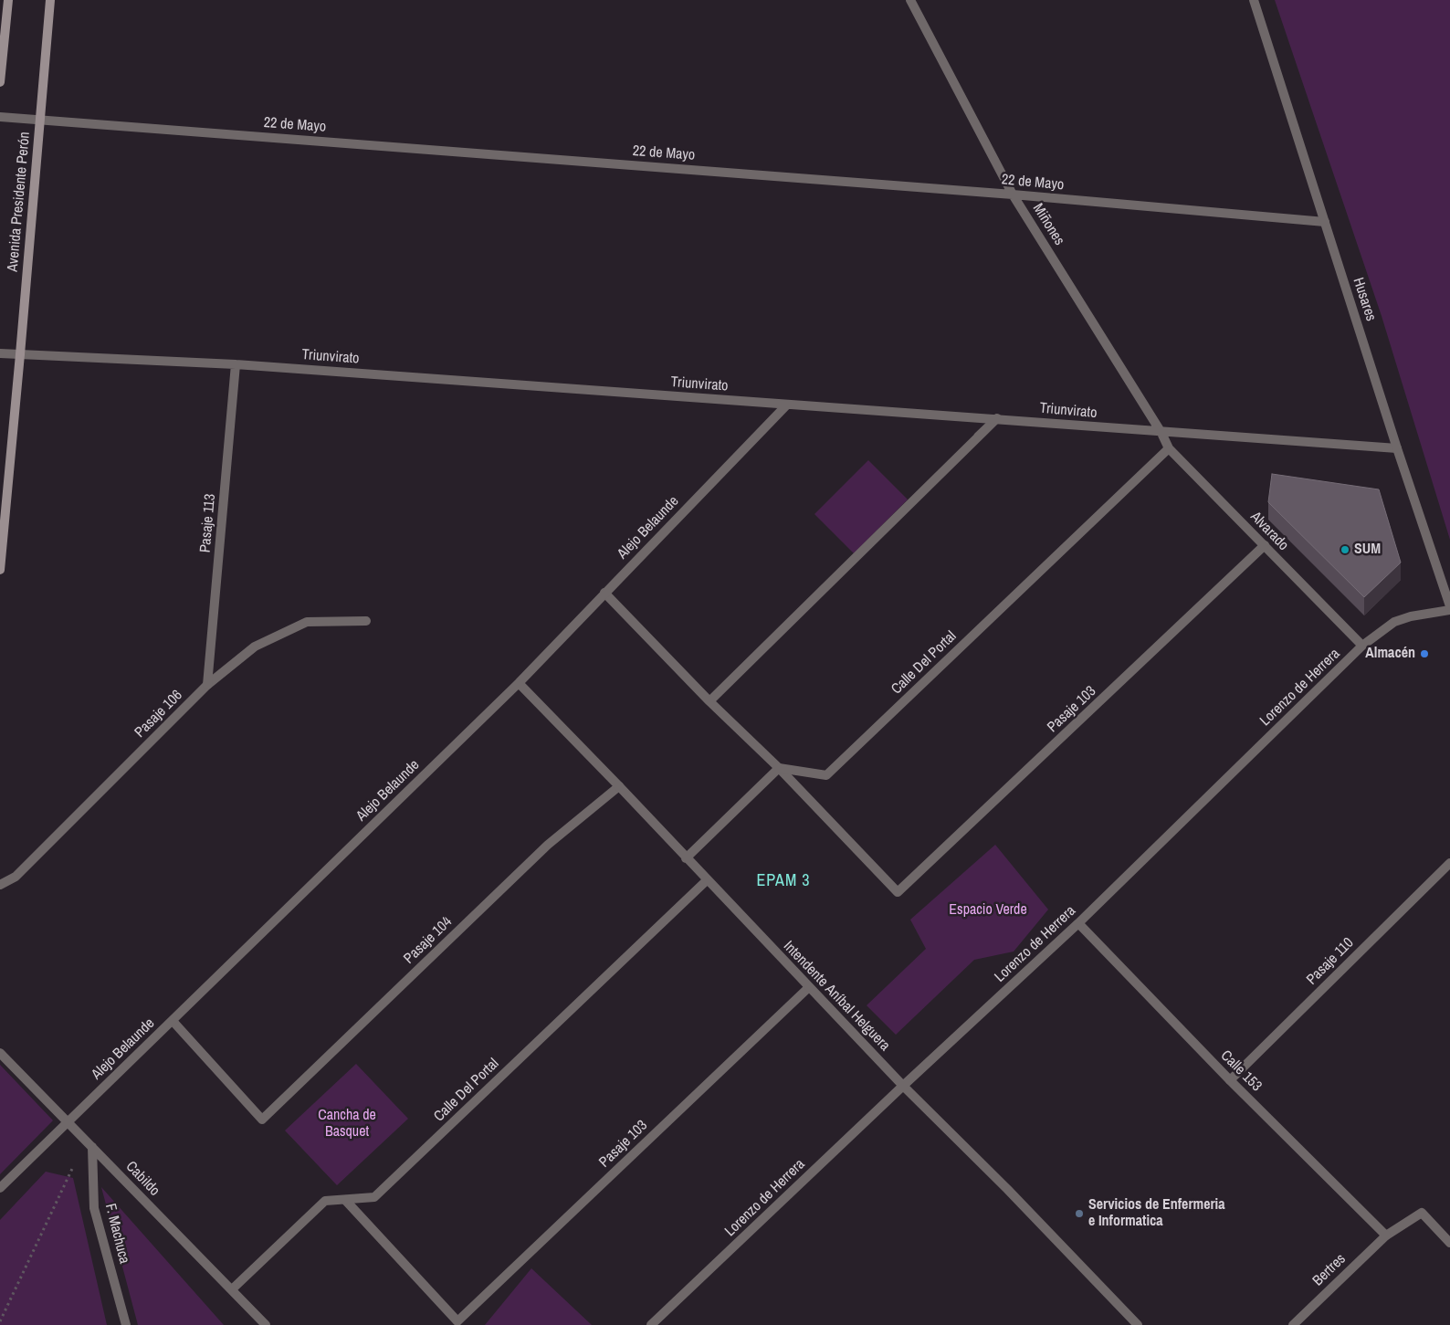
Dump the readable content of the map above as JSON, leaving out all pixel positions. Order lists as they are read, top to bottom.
{
  "streets": {
    "main road": ["Avenida Presidente Perón"],
    "street": [
      "22 de Mayo",
      "Miñones",
      "Husares",
      "Triunvirato",
      "Pasaje 113",
      "Alejo Belaunde",
      "Alvarado",
      "Calle Del Portal",
      "Lorenzo de Herrera",
      "Pasaje 103",
      "Pasaje 106",
      "Pasaje 104",
      "Pasaje 110",
      "Intendente Aníbal Helguera",
      "Calle 153",
      "Cabildo",
      "F. Machuca",
      "Bertres"
    ]
  },
  "crossings": [
    ["22 de Mayo", "Avenida Presidente Perón"],
    ["22 de Mayo", "Miñones"],
    ["22 de Mayo", "Husares"],
    ["Avenida Presidente Perón", "Triunvirato"],
    ["Miñones", "Triunvirato"],
    ["Miñones", "Alvarado"],
    ["Husares", "Triunvirato"],
    ["Husares", "Lorenzo de Herrera"],
    ["Triunvirato", "Pasaje 113"],
    ["Triunvirato", "Alejo Belaunde"],
    ["Triunvirato", "Alvarado"],
    ["Pasaje 113", "Pasaje 106"],
    ["Alejo Belaunde", "Pasaje 104"],
    ["Alejo Belaunde", "Intendente Aníbal Helguera"],
    ["Alejo Belaunde", "Cabildo"],
    ["Alvarado", "Calle Del Portal"],
    ["Alvarado", "Lorenzo de Herrera"],
    ["Alvarado", "Pasaje 103"],
    ["Calle Del Portal", "Pasaje 103"],
    ["Calle Del Portal", "Intendente Aníbal Helguera"],
    ["Calle Del Portal", "Cabildo"],
    ["Lorenzo de Herrera", "Intendente Aníbal Helguera"],
    ["Lorenzo de Herrera", "Calle 153"],
    ["Pasaje 103", "Intendente Aníbal Helguera"],
    ["Pasaje 104", "Intendente Aníbal Helguera"],
    ["Pasaje 110", "Calle 153"],
    ["Calle 153", "Bertres"],
    ["Cabildo", "F. Machuca"]
  ],
  "districts": ["EPAM 3"],
  "parks": ["Espacio Verde", "Cancha de Basquet"],
  "places": ["SUM", "Almacén", "Servicios de Enfermeria e Informatica"]
}
